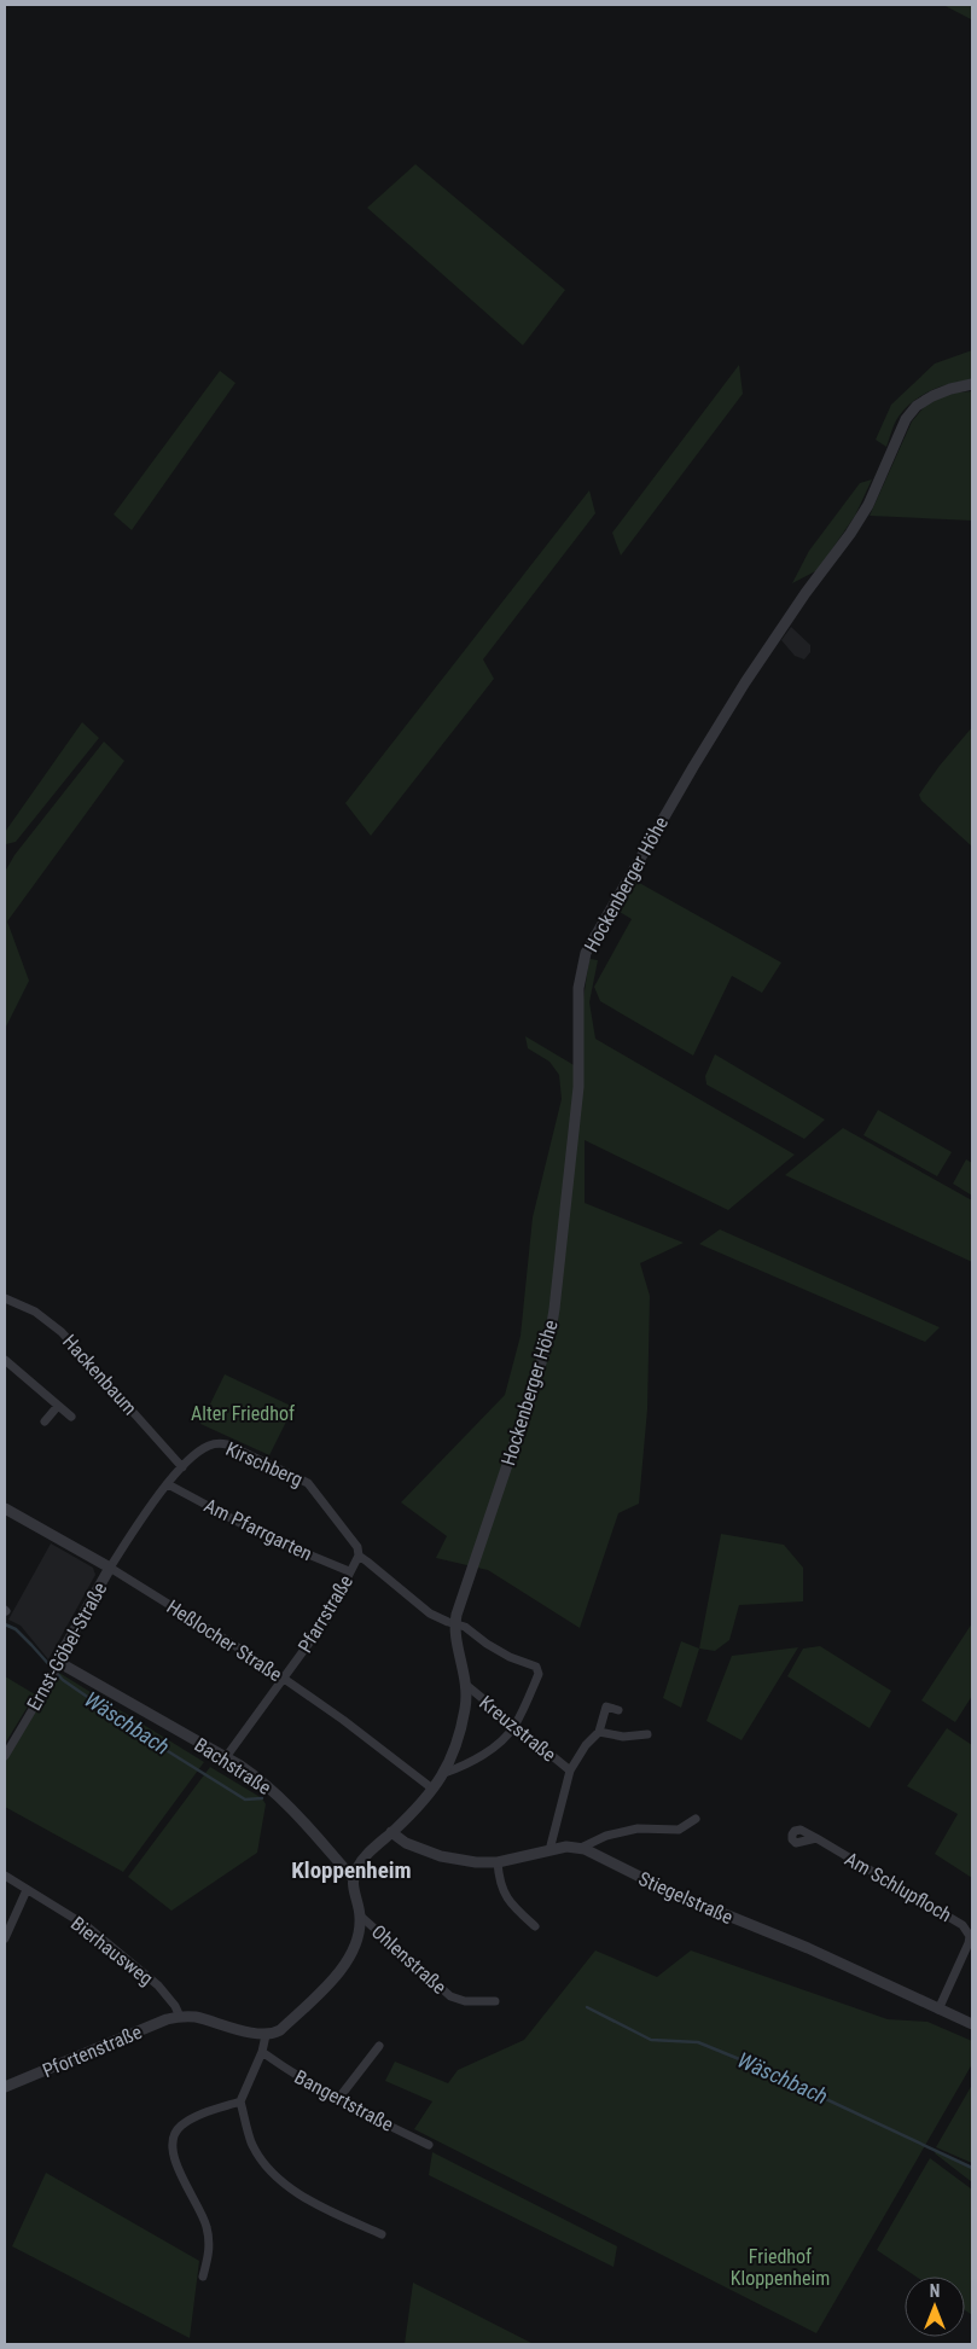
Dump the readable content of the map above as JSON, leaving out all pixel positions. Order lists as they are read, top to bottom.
{
  "streets": {
    "street": [
      "Hockenberger Höhe",
      "Hackenbaum",
      "Kirschberg",
      "Am Pfarrgarten",
      "Pfarrstraße",
      "Heßlocher Straße",
      "Ernst-Göbel-Straße",
      "Kreuzstraße",
      "Bachstraße",
      "Am Schlupfloch",
      "Stiegelstraße",
      "Bierhausweg",
      "Ohlenstraße",
      "Pfortenstraße",
      "Bangertstraße"
    ]
  },
  "crossings": [
    ["Hockenberger Höhe", "Kirschberg"],
    ["Hackenbaum", "Kirschberg"],
    ["Kirschberg", "Am Pfarrgarten"],
    ["Kirschberg", "Pfarrstraße"],
    ["Kirschberg", "Heßlocher Straße"],
    ["Kirschberg", "Ernst-Göbel-Straße"],
    ["Kirschberg", "Kreuzstraße"],
    ["Am Pfarrgarten", "Pfarrstraße"],
    ["Pfarrstraße", "Heßlocher Straße"],
    ["Pfarrstraße", "Bachstraße"],
    ["Heßlocher Straße", "Ernst-Göbel-Straße"],
    ["Ernst-Göbel-Straße", "Bachstraße"],
    ["Am Schlupfloch", "Stiegelstraße"],
    ["Bierhausweg", "Pfortenstraße"]
  ],
  "districts": ["Kloppenheim"],
  "water": ["Wäschbach"],
  "parks": ["Alter Friedhof", "Friedhof Kloppenheim"],
  "north": "top"
}
